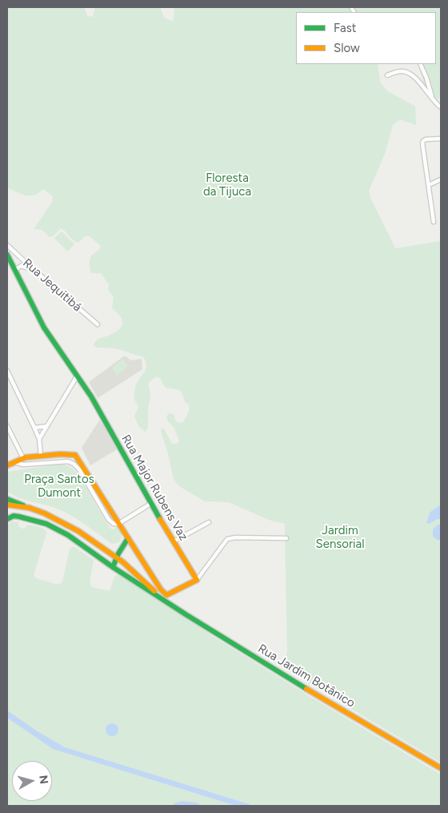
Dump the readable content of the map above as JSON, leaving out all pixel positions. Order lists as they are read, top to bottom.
{
  "streets": {
    "main road": ["Rua Major Rubens Vaz", "Rua Jardim Botânico"],
    "street": ["Rua Jequitibá"]
  },
  "parks": ["Floresta da Tijuca", "Praça Santos Dumont", "Jardim Sensorial"],
  "legend": ["Fast", "Slow"],
  "north": "right"
}
